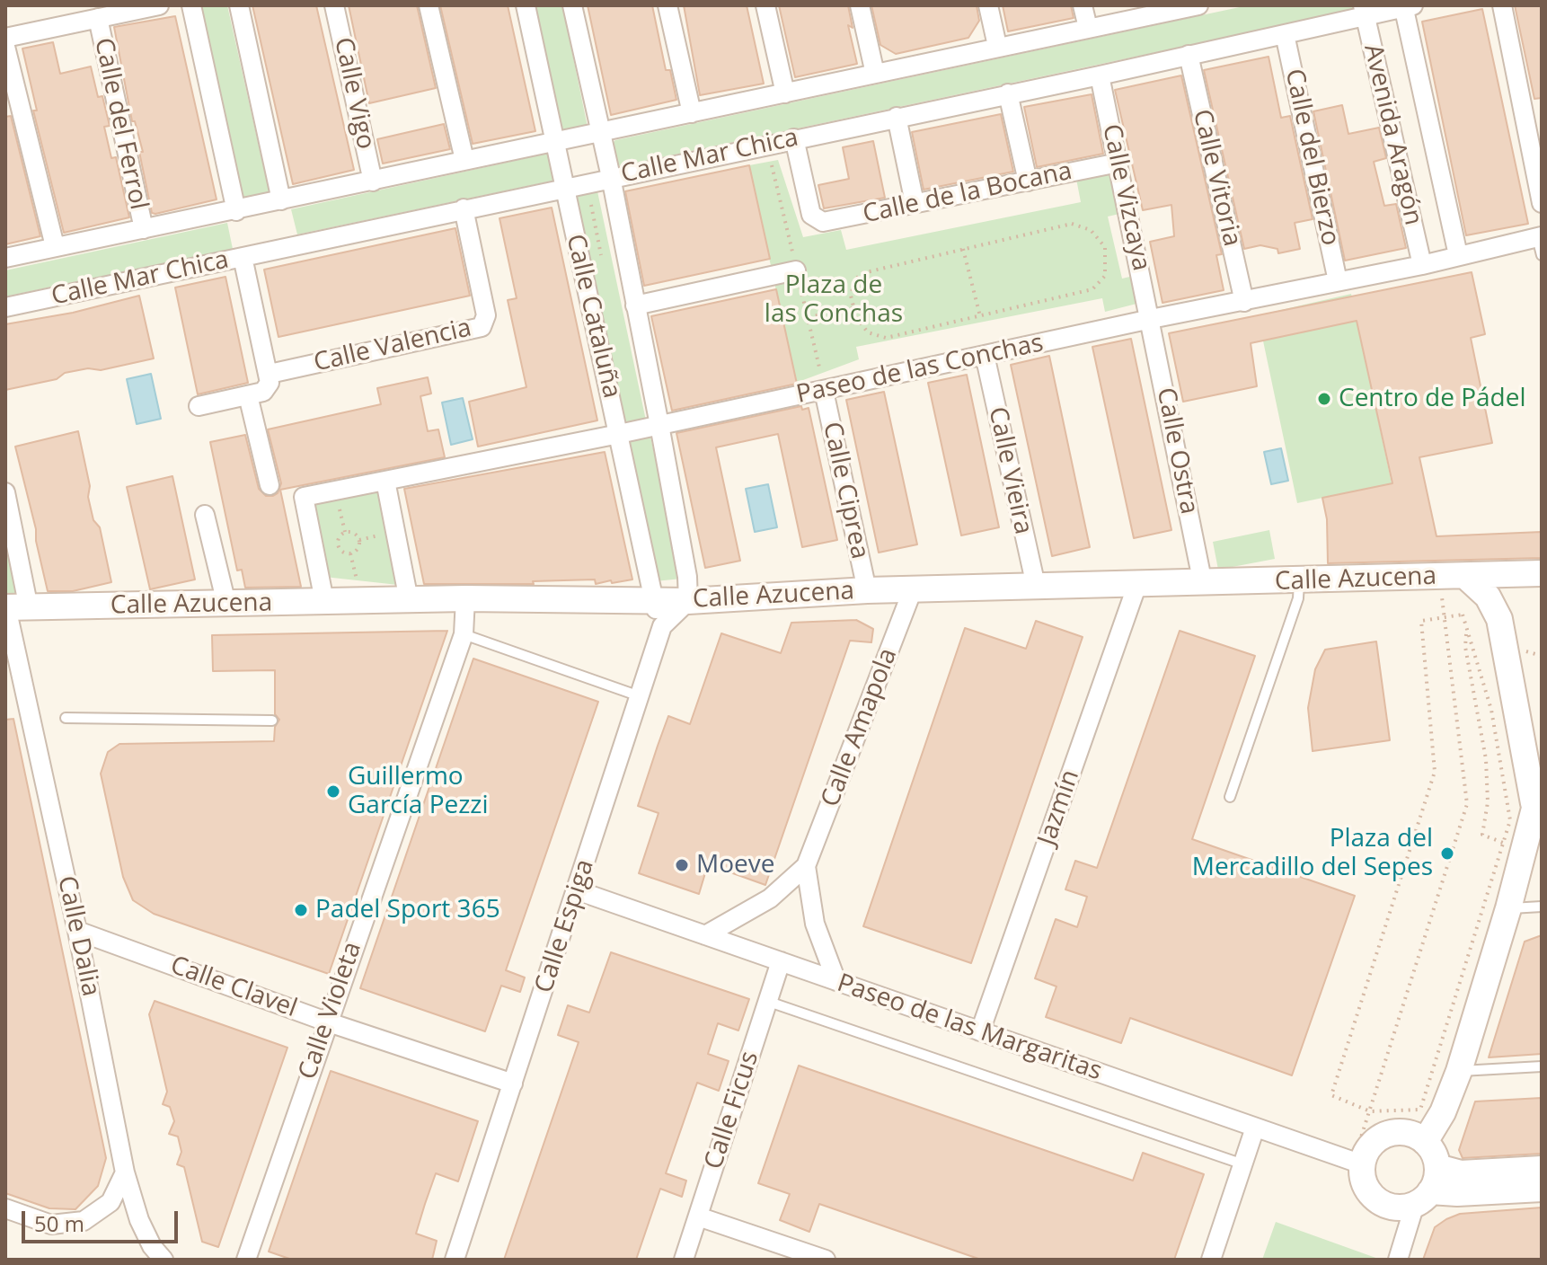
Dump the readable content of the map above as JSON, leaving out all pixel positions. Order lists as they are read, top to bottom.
{
  "streets": {
    "street": [
      "Calle Vigo",
      "Calle del Ferrol",
      "Avenida Aragón",
      "Calle Mar Chica",
      "Calle del Bierzo",
      "Calle Vitoria",
      "Calle de la Bocana",
      "Calle Vizcaya",
      "Calle Cataluña",
      "Calle Valencia",
      "Paseo de las Conchas",
      "Calle Ostra",
      "Calle Vieira",
      "Calle Ciprea",
      "Calle Azucena",
      "Calle Amapola",
      "Jazmín",
      "Calle Espiga",
      "Calle Dalia",
      "Calle Clavel",
      "Calle Violeta",
      "Paseo de las Margaritas",
      "Calle Ficus"
    ]
  },
  "crossings": [
    ["Calle Vigo", "Calle Mar Chica"],
    ["Calle del Ferrol", "Calle Mar Chica"],
    ["Avenida Aragón", "Calle Mar Chica"],
    ["Avenida Aragón", "Paseo de las Conchas"],
    ["Calle Mar Chica", "Calle del Bierzo"],
    ["Calle Mar Chica", "Calle Vitoria"],
    ["Calle Mar Chica", "Calle de la Bocana"],
    ["Calle Mar Chica", "Calle Vizcaya"],
    ["Calle Mar Chica", "Calle Cataluña"],
    ["Calle Mar Chica", "Calle Valencia"],
    ["Calle del Bierzo", "Paseo de las Conchas"],
    ["Calle Vitoria", "Paseo de las Conchas"],
    ["Calle de la Bocana", "Calle Vizcaya"],
    ["Calle Vizcaya", "Paseo de las Conchas"],
    ["Calle Vizcaya", "Calle Ostra"],
    ["Calle Cataluña", "Paseo de las Conchas"],
    ["Calle Cataluña", "Calle Azucena"],
    ["Calle Cataluña", "Calle Espiga"],
    ["Paseo de las Conchas", "Calle Ostra"],
    ["Paseo de las Conchas", "Calle Vieira"],
    ["Paseo de las Conchas", "Calle Ciprea"],
    ["Paseo de las Conchas", "Calle Azucena"],
    ["Calle Ostra", "Calle Azucena"],
    ["Calle Vieira", "Calle Azucena"],
    ["Calle Ciprea", "Calle Azucena"],
    ["Calle Azucena", "Calle Amapola"],
    ["Calle Azucena", "Jazmín"],
    ["Calle Azucena", "Calle Espiga"],
    ["Calle Azucena", "Calle Dalia"],
    ["Calle Azucena", "Calle Violeta"],
    ["Calle Amapola", "Paseo de las Margaritas"],
    ["Jazmín", "Paseo de las Margaritas"],
    ["Calle Espiga", "Calle Clavel"],
    ["Calle Espiga", "Paseo de las Margaritas"],
    ["Calle Dalia", "Calle Clavel"],
    ["Calle Clavel", "Calle Violeta"],
    ["Paseo de las Margaritas", "Calle Ficus"]
  ],
  "parks": ["Plaza de las Conchas"],
  "places": [
    "Centro de Pádel",
    "Guillermo García Pezzi",
    "Plaza del Mercadillo del Sepes",
    "Moeve",
    "Padel Sport 365"
  ],
  "scale_bar": "50 m"
}
